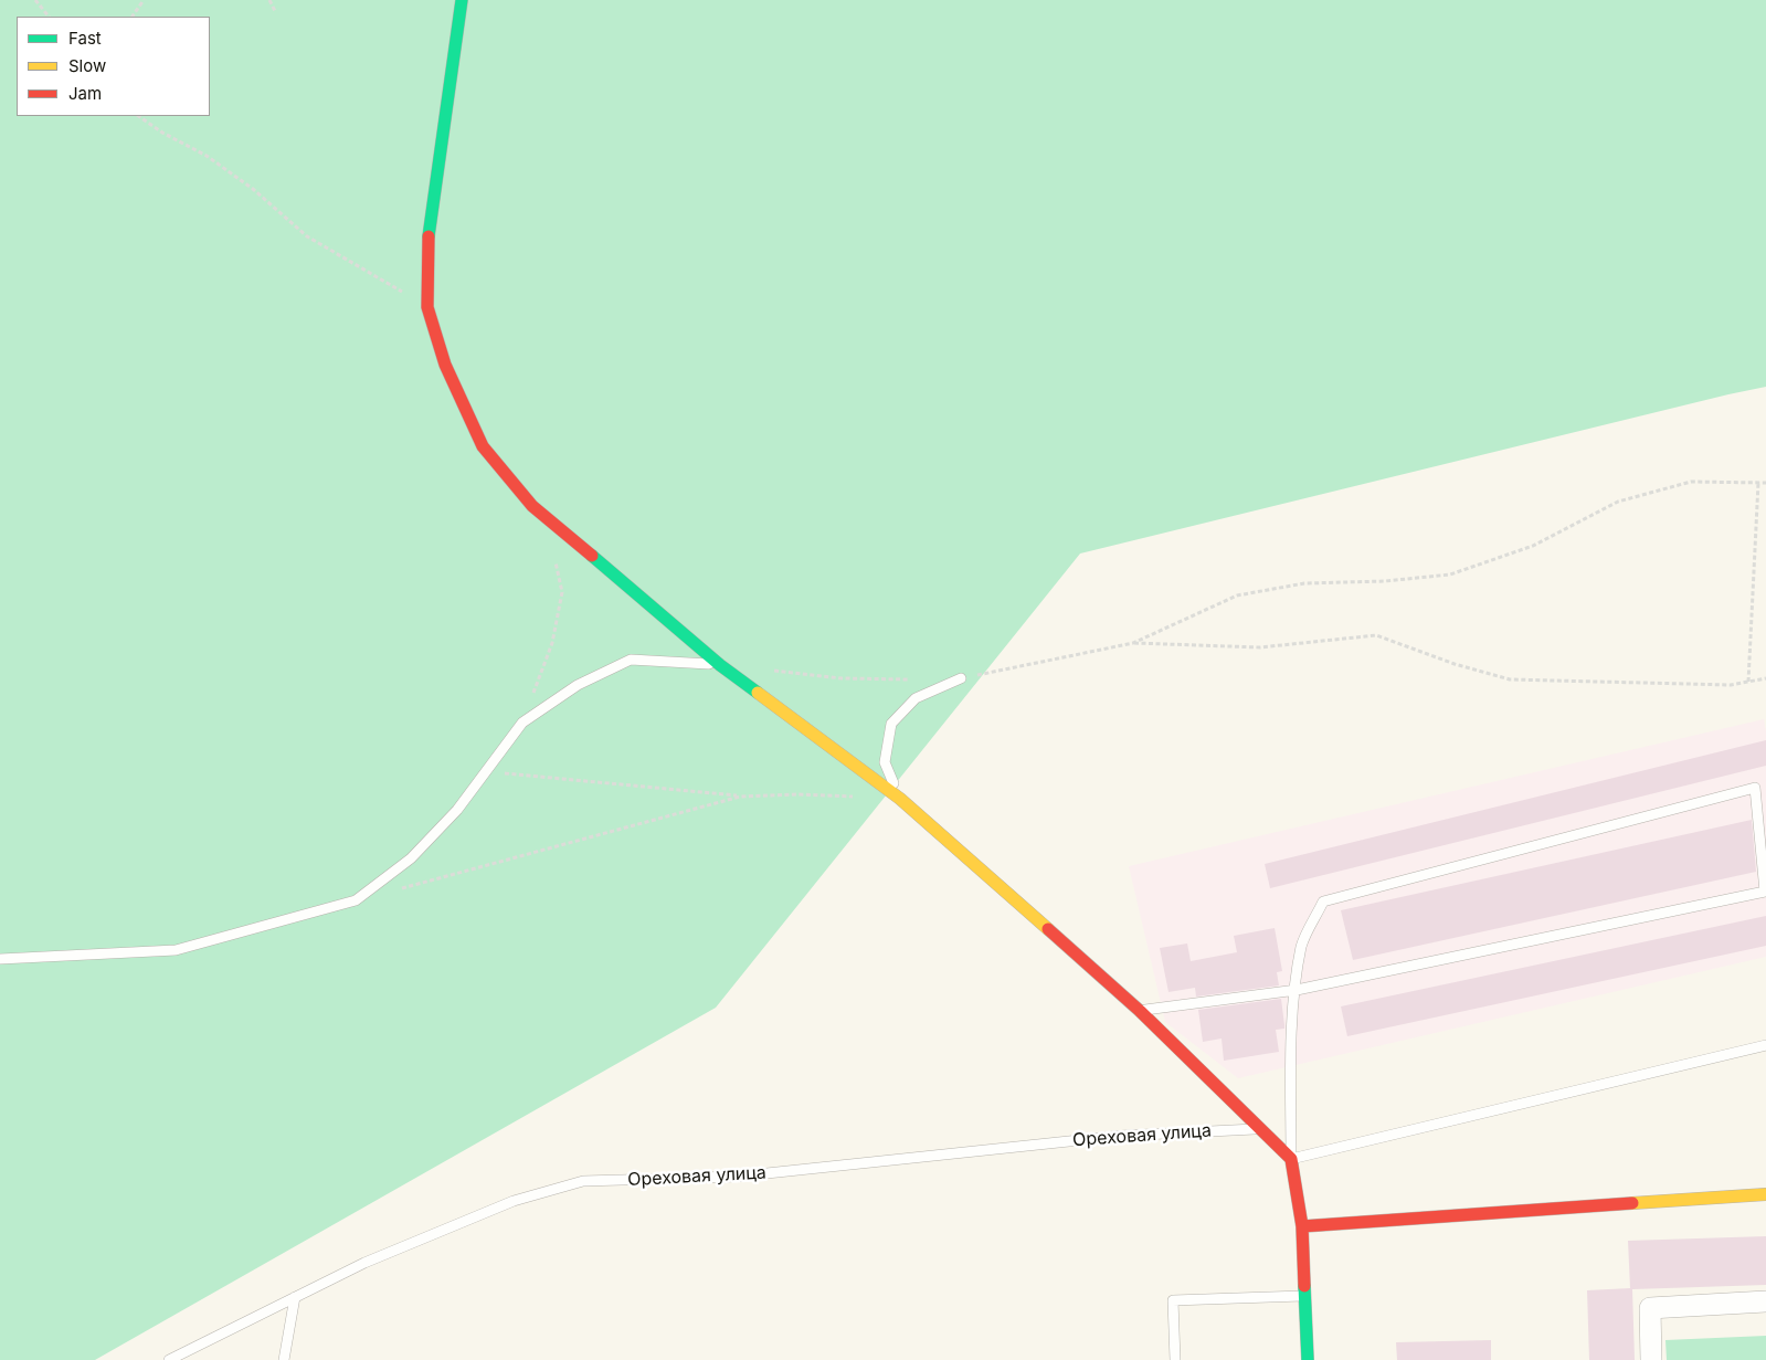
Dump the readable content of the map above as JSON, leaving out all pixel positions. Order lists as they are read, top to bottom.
{
  "streets": {
    "lane": ["Ореховая улица"]
  },
  "legend": ["Fast", "Slow", "Jam"]
}
